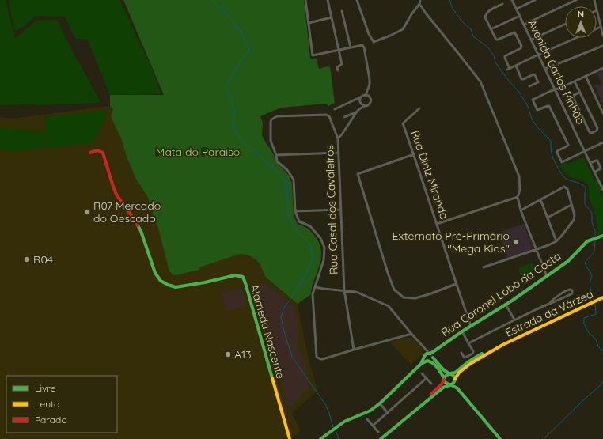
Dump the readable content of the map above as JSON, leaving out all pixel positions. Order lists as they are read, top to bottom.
{
  "streets": {
    "street": [
      "Avenida Carlos Pinhão",
      "Rua Diniz Miranda",
      "Rua Casal dos Cavaleiros",
      "Rua Coronel Lobo da Costa",
      "Estrada da Várzea",
      "Alameda Nascente"
    ]
  },
  "crossings": [
    ["Rua Diniz Miranda", "Rua Coronel Lobo da Costa"]
  ],
  "parks": ["Mata do Paraíso"],
  "places": [
    "R07 Mercado do Oescado",
    "Externato Pré-Primário \"Mega Kids\"",
    "R04",
    "A13"
  ],
  "legend": ["Livre", "Lento", "Parado"],
  "north": "top"
}
